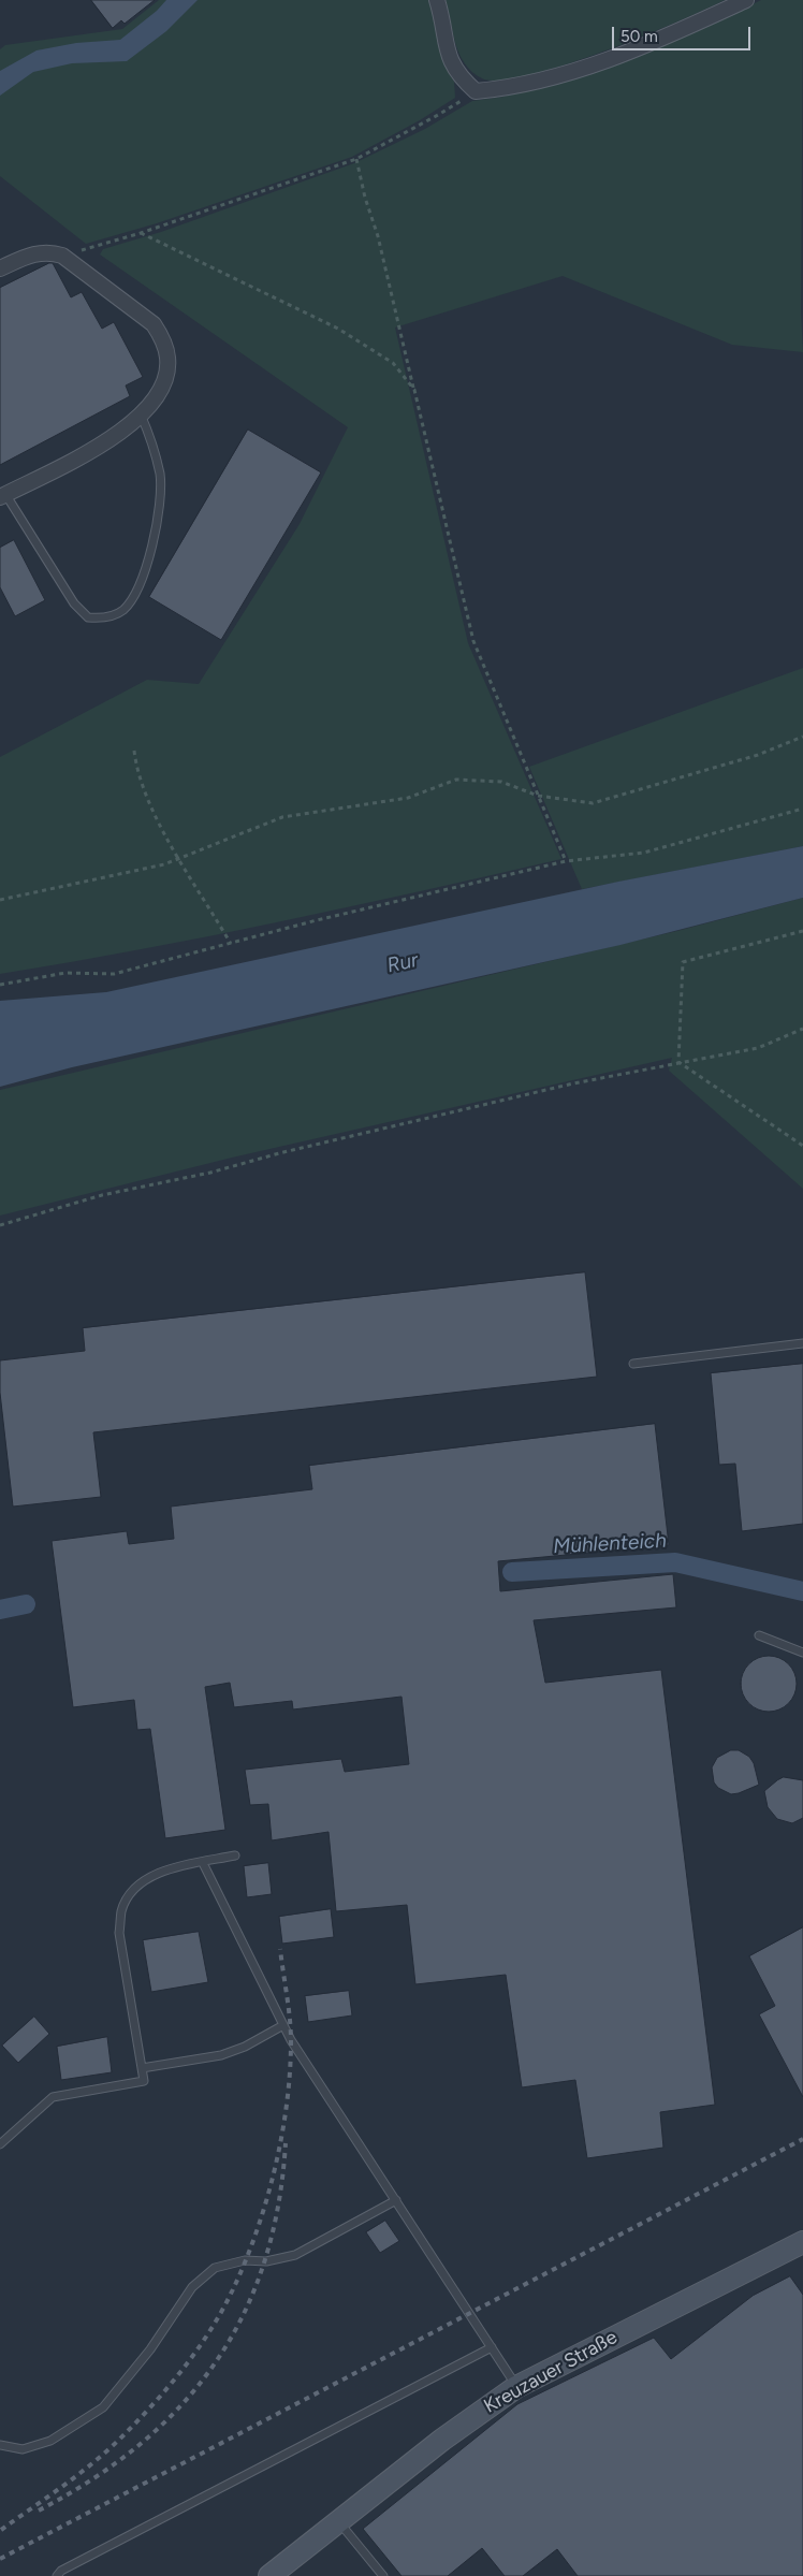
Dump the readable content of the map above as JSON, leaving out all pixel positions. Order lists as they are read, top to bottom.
{
  "streets": {
    "main road": ["Kreuzauer Straße"]
  },
  "water": ["Rur", "Mühlenteich"],
  "scale_bar": "50 m"
}
